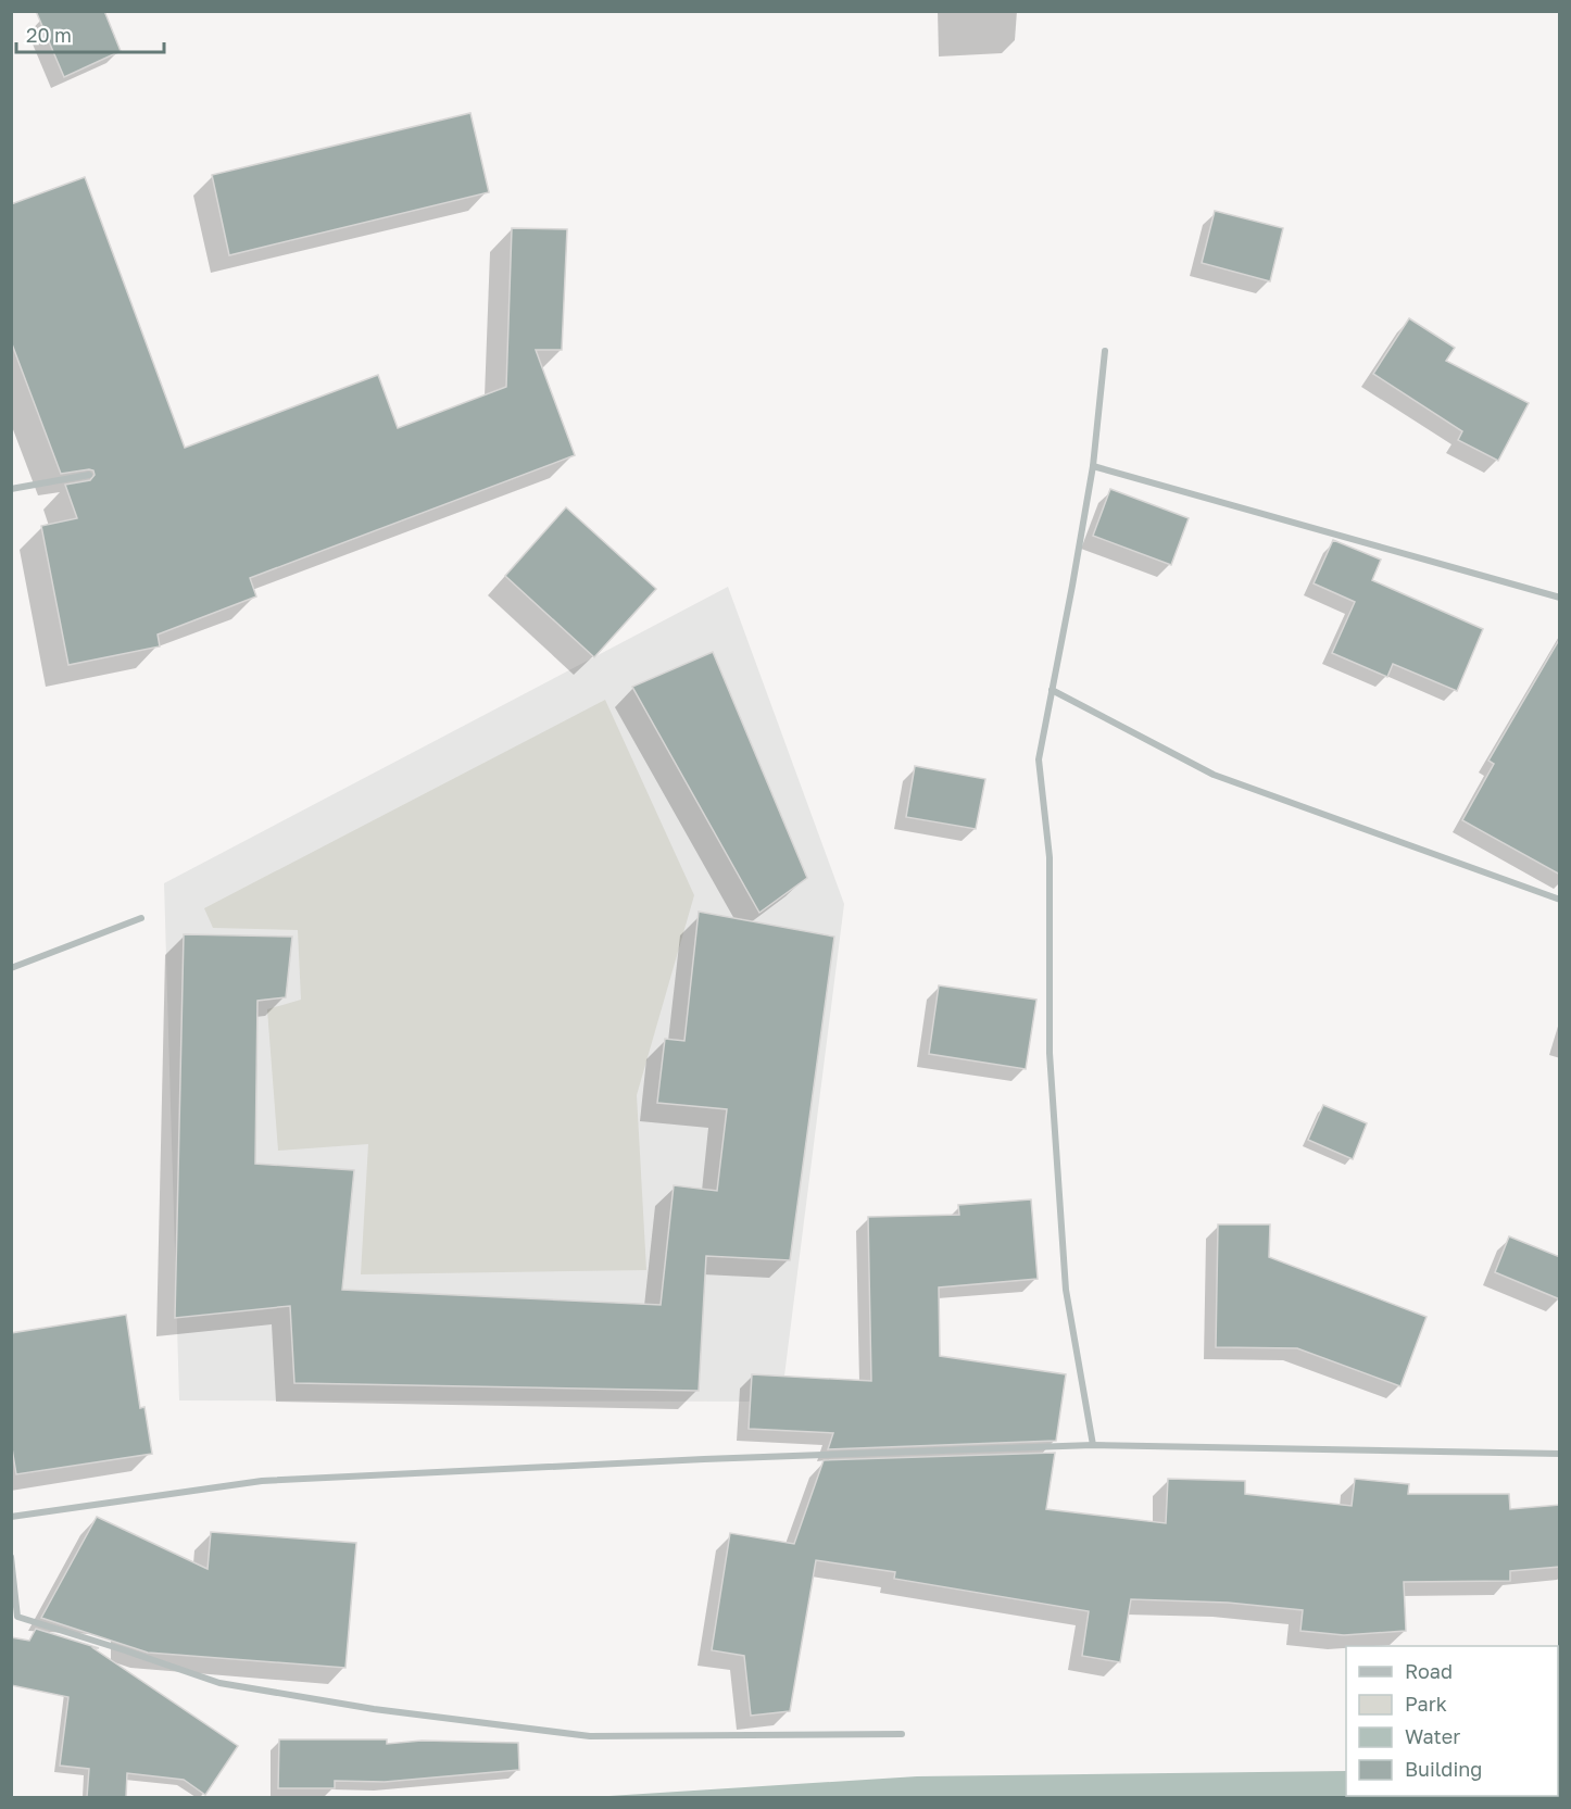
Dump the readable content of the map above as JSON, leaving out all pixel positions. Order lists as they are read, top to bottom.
{
  "legend": [
    "Road",
    "Park",
    "Water",
    "Building"
  ],
  "scale_bar": "20 m"
}
